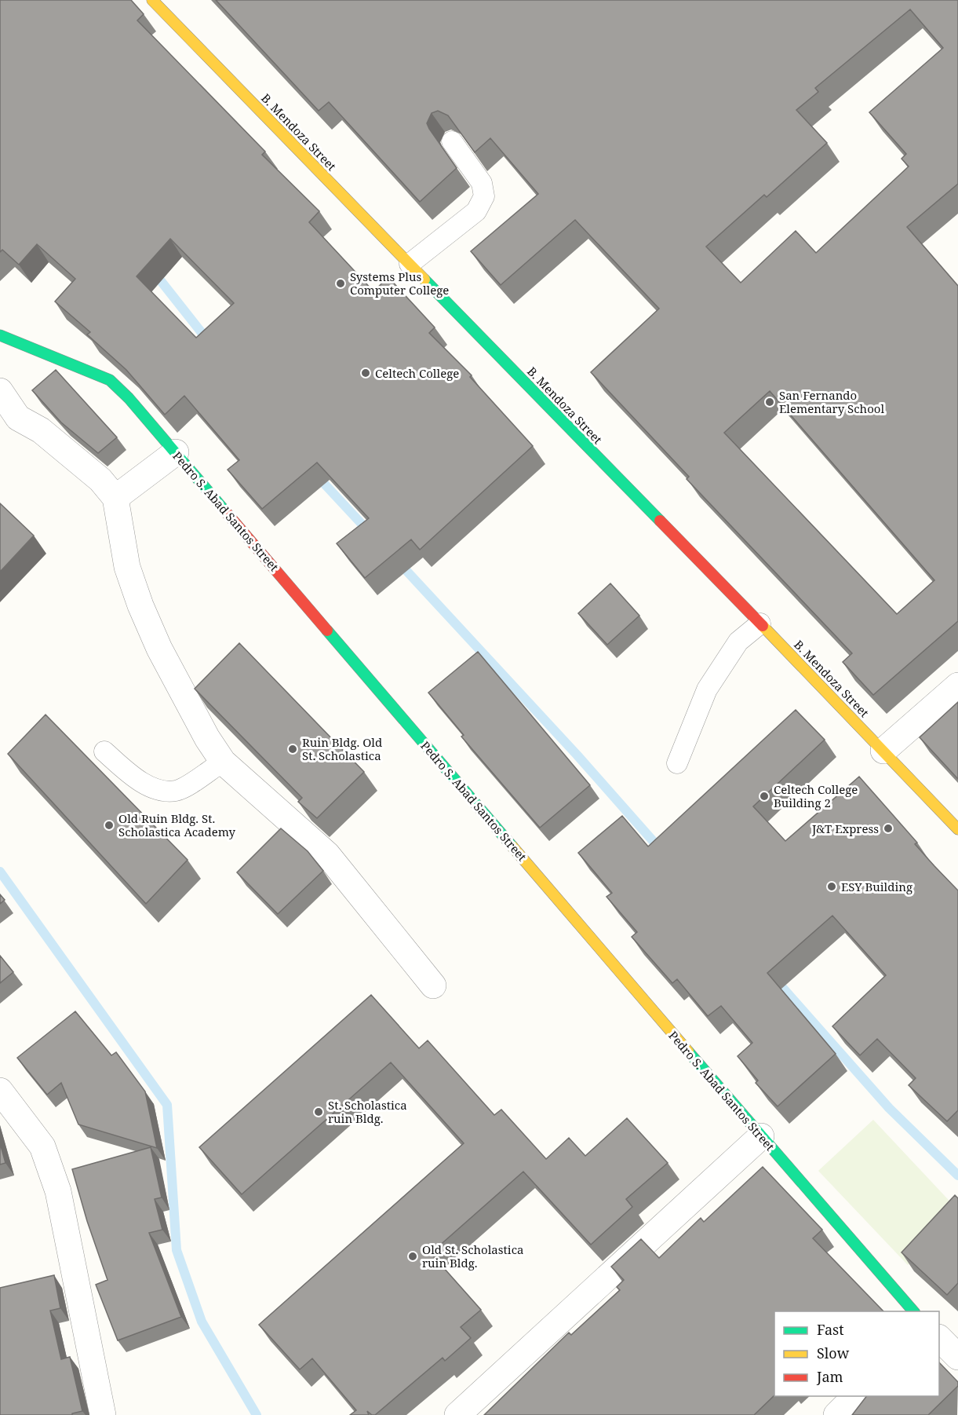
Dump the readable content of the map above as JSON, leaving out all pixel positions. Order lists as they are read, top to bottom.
{
  "streets": {
    "street": ["B. Mendoza Street", "Pedro S. Abad Santos Street"]
  },
  "places": [
    "Systems Plus Computer College",
    "Celtech College",
    "San Fernando Elementary School",
    "Ruin Bldg. Old St. Scholastica",
    "Celtech College Building 2",
    "Old Ruin Bldg. St. Scholastica Academy",
    "J&T Express",
    "ESY Building",
    "St. Scholastica ruin Bldg.",
    "Old St. Scholastica ruin Bldg."
  ],
  "legend": ["Fast", "Slow", "Jam"]
}
